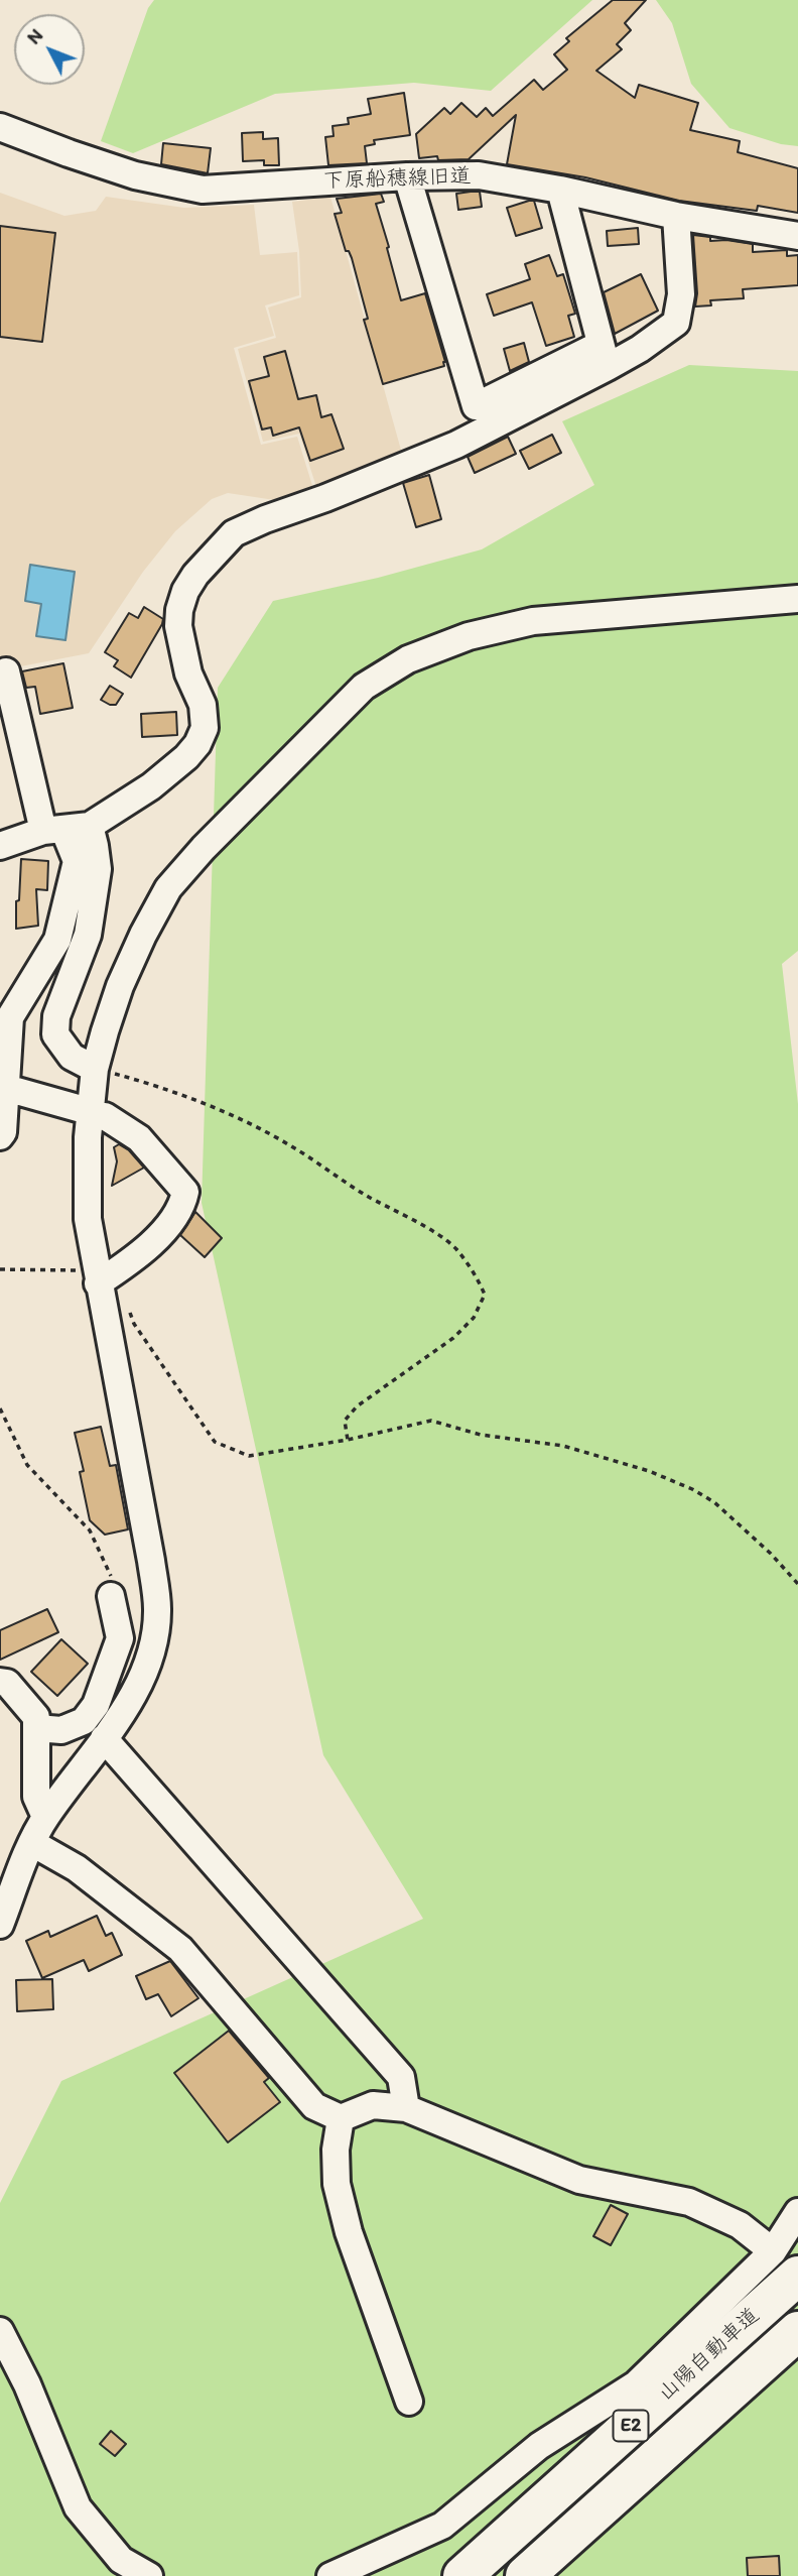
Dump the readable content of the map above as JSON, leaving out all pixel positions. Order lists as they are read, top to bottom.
{
  "streets": {
    "highway": ["山陽自動車道", "E2"],
    "street": ["下原船穂線旧道"]
  },
  "north": "top left"
}
